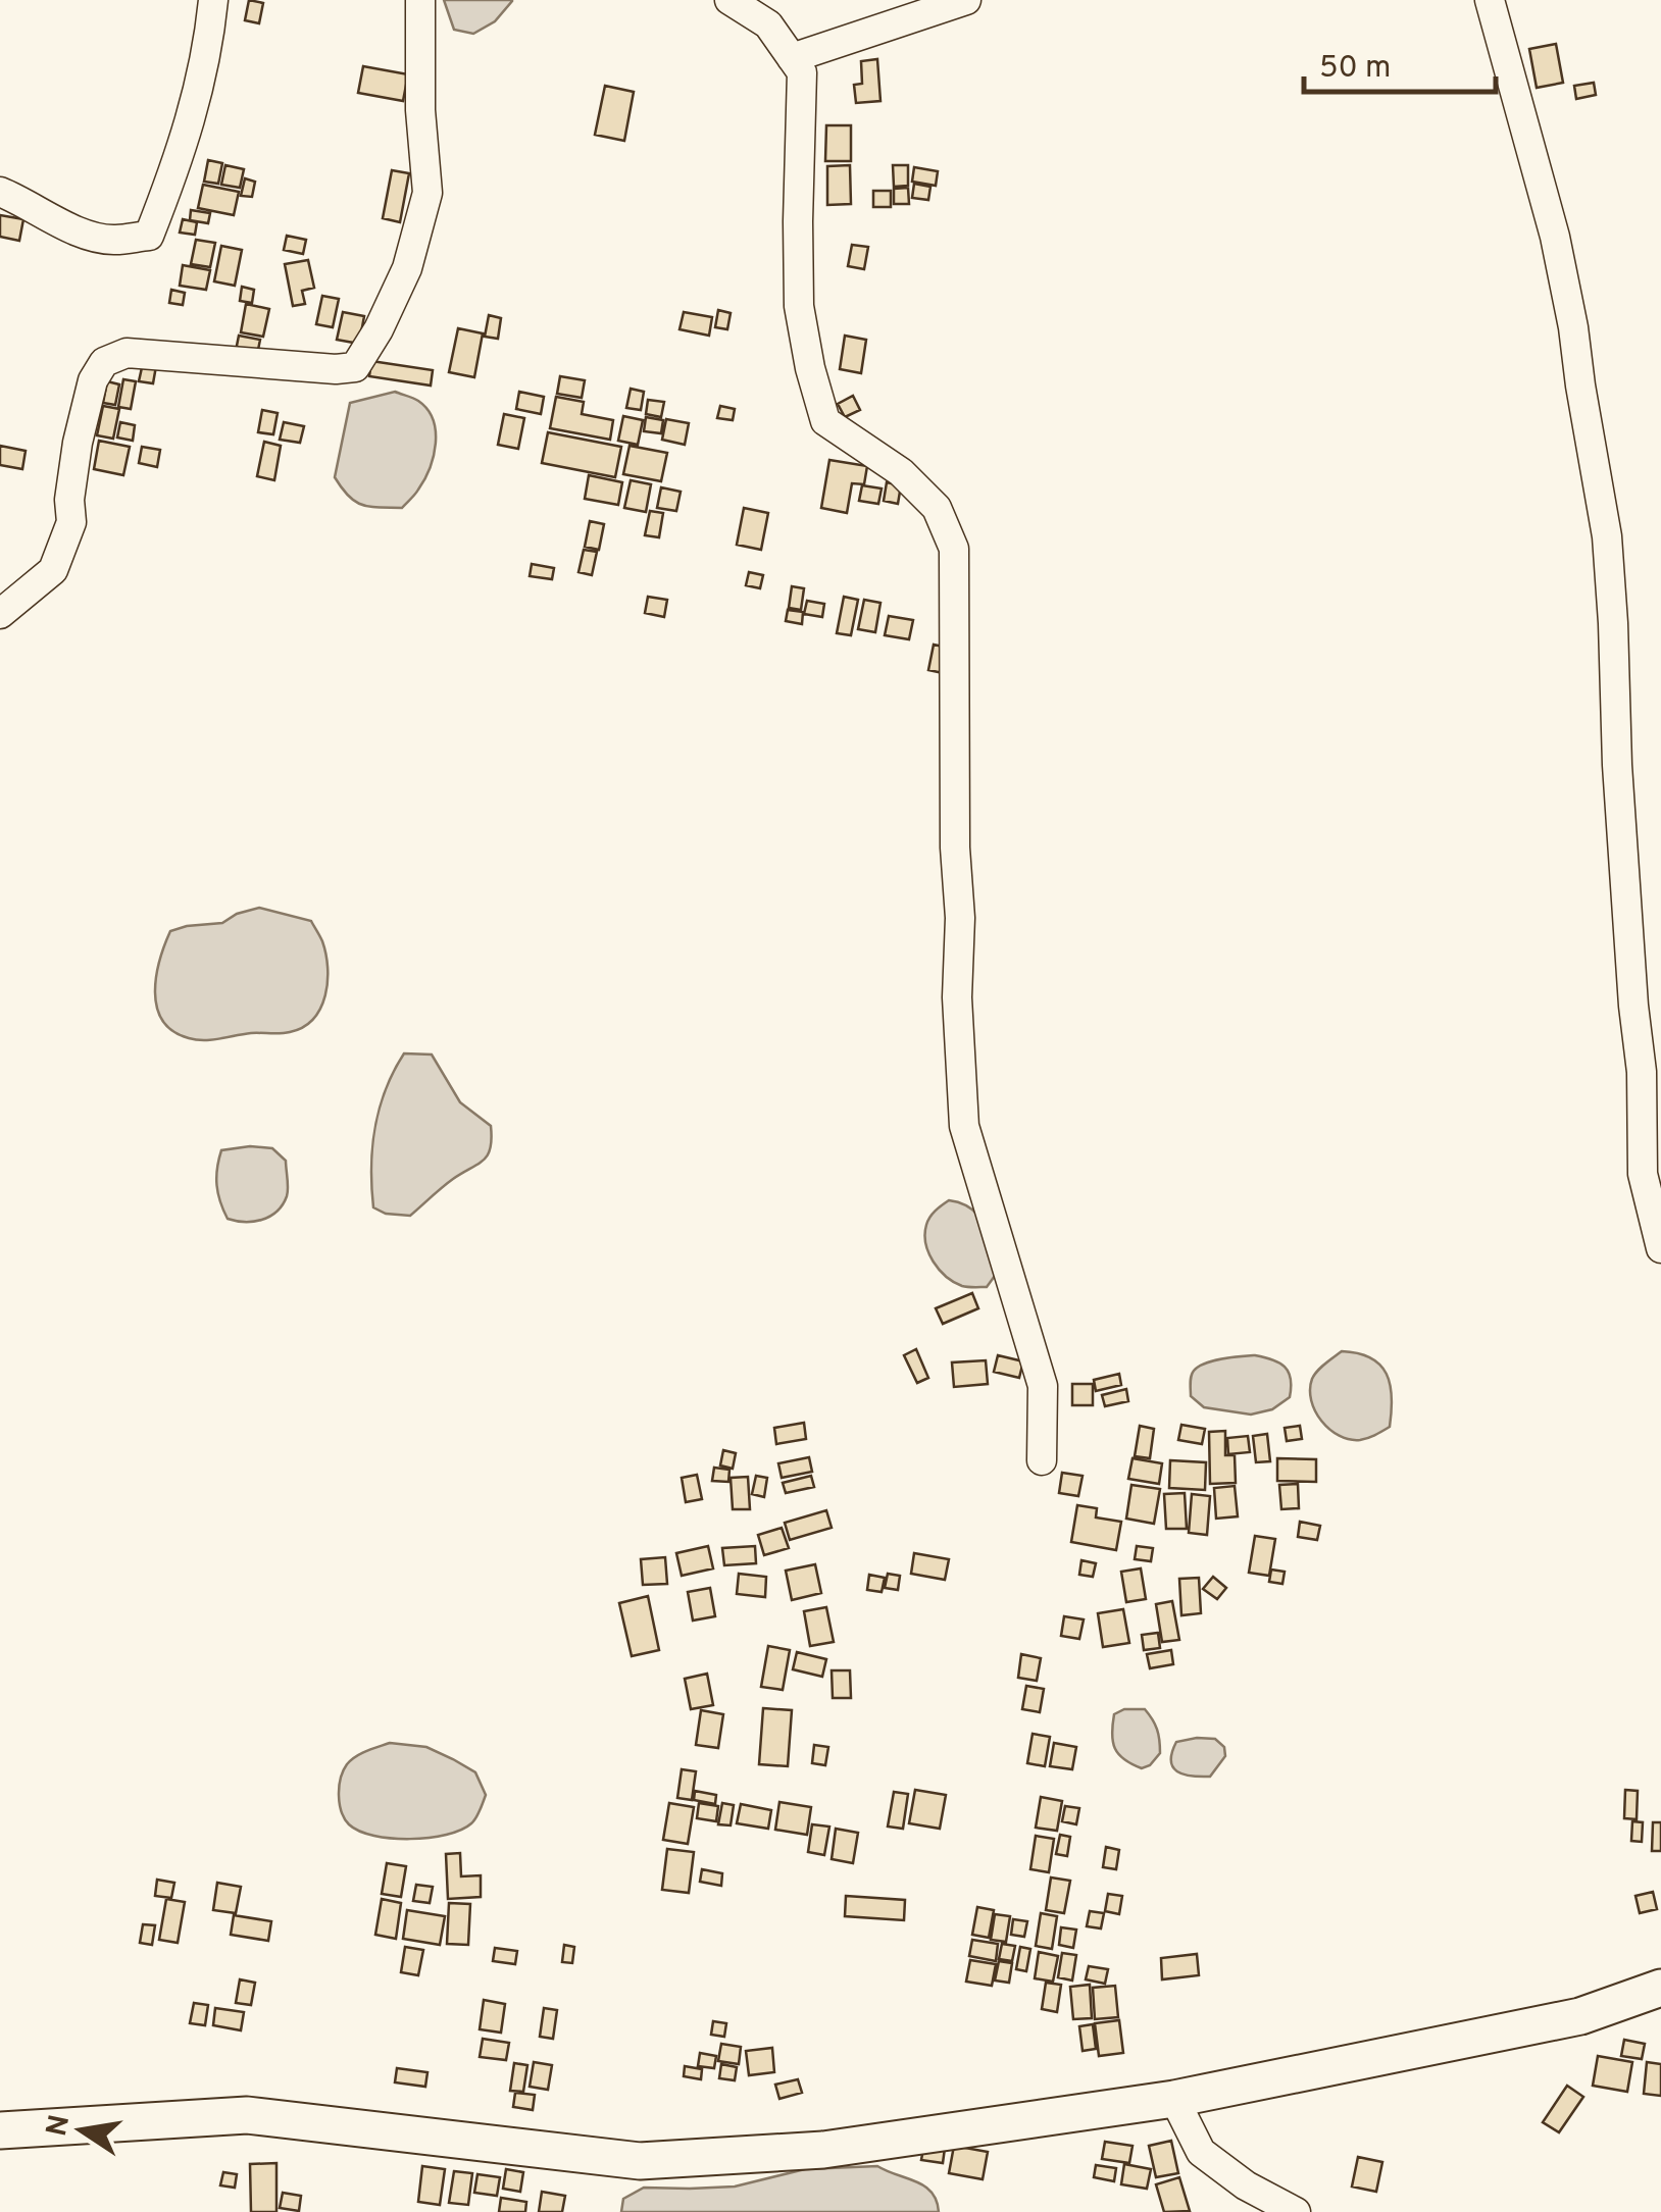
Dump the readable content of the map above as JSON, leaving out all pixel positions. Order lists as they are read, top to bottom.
{
  "scale_bar": "50 m",
  "north": "left"
}
